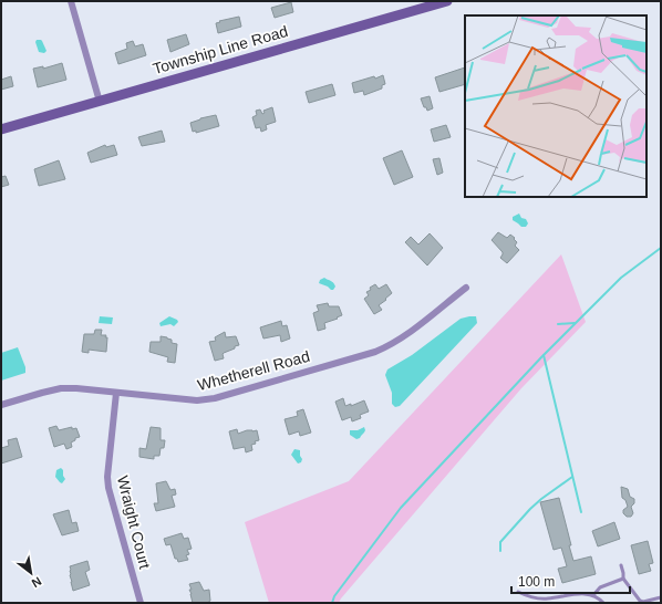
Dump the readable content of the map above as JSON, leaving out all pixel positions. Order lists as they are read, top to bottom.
{
  "streets": {
    "street": ["Township Line Road", "Whetherell Road", "Wraight Court"]
  },
  "crossings": [
    ["Whetherell Road", "Wraight Court"]
  ],
  "scale_bar": "100 m",
  "north": "bottom right"
}
